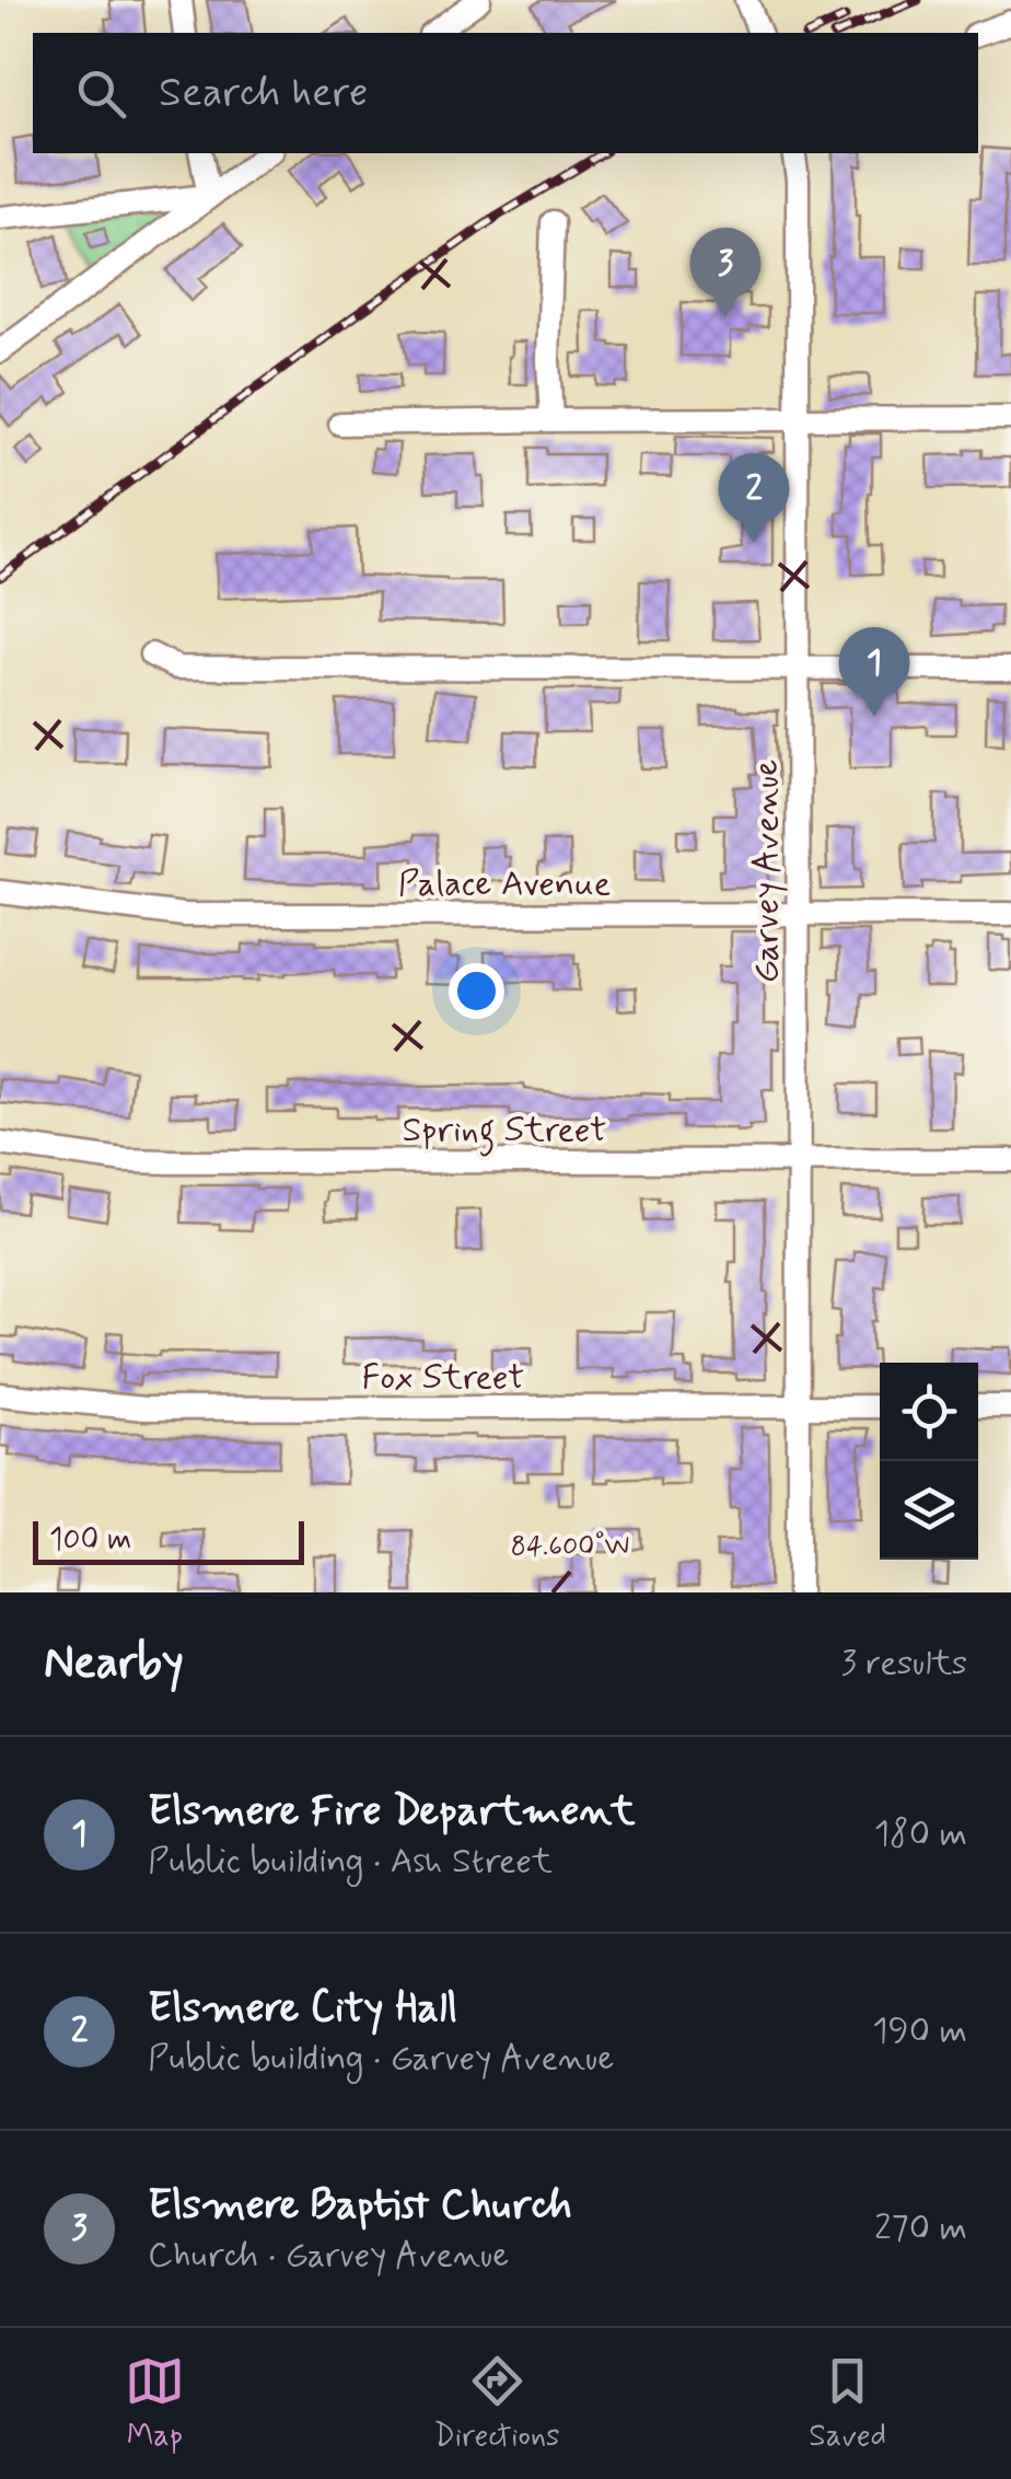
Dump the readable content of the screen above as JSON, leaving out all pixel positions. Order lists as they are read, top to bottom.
{
  "streets": {
    "street": [
      "Garvey Avenue",
      "Palace Avenue",
      "Spring Street",
      "Fox Street"
    ]
  },
  "crossings": [
    ["Garvey Avenue", "Palace Avenue"],
    ["Garvey Avenue", "Spring Street"],
    ["Garvey Avenue", "Fox Street"]
  ],
  "scale_bar": "100 m",
  "page": {
    "search": "Search here",
    "pins": ["3", "2", "1"],
    "scale": "100 m",
    "heading": ["Nearby", "3 results"],
    "list": [
      {
        "mark": "1",
        "name": "Elsmere Fire Department",
        "note": "Public building · Ash Street",
        "value": "180 m"
      },
      {
        "mark": "2",
        "name": "Elsmere City Hall",
        "note": "Public building · Garvey Avenue",
        "value": "190 m"
      },
      {
        "mark": "3",
        "name": "Elsmere Baptist Church",
        "note": "Church · Garvey Avenue",
        "value": "270 m"
      }
    ],
    "nav": ["Map", "Directions", "Saved"]
  },
  "coordinates": ["84.600°W"]
}
